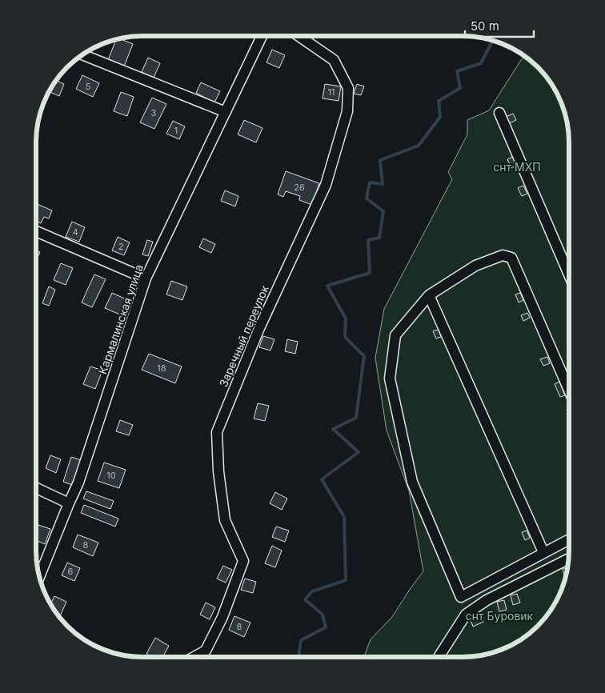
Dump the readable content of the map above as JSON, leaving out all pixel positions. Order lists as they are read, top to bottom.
{
  "streets": {
    "street": ["Кармалинская улица", "Заречный переулок"]
  },
  "parks": ["снт МХП", "снт Буровик"],
  "house_numbers": [
    "5",
    "11",
    "3",
    "1",
    "26",
    "4",
    "2",
    "18",
    "10",
    "8",
    "6",
    "8"
  ],
  "scale_bar": "50 m"
}
